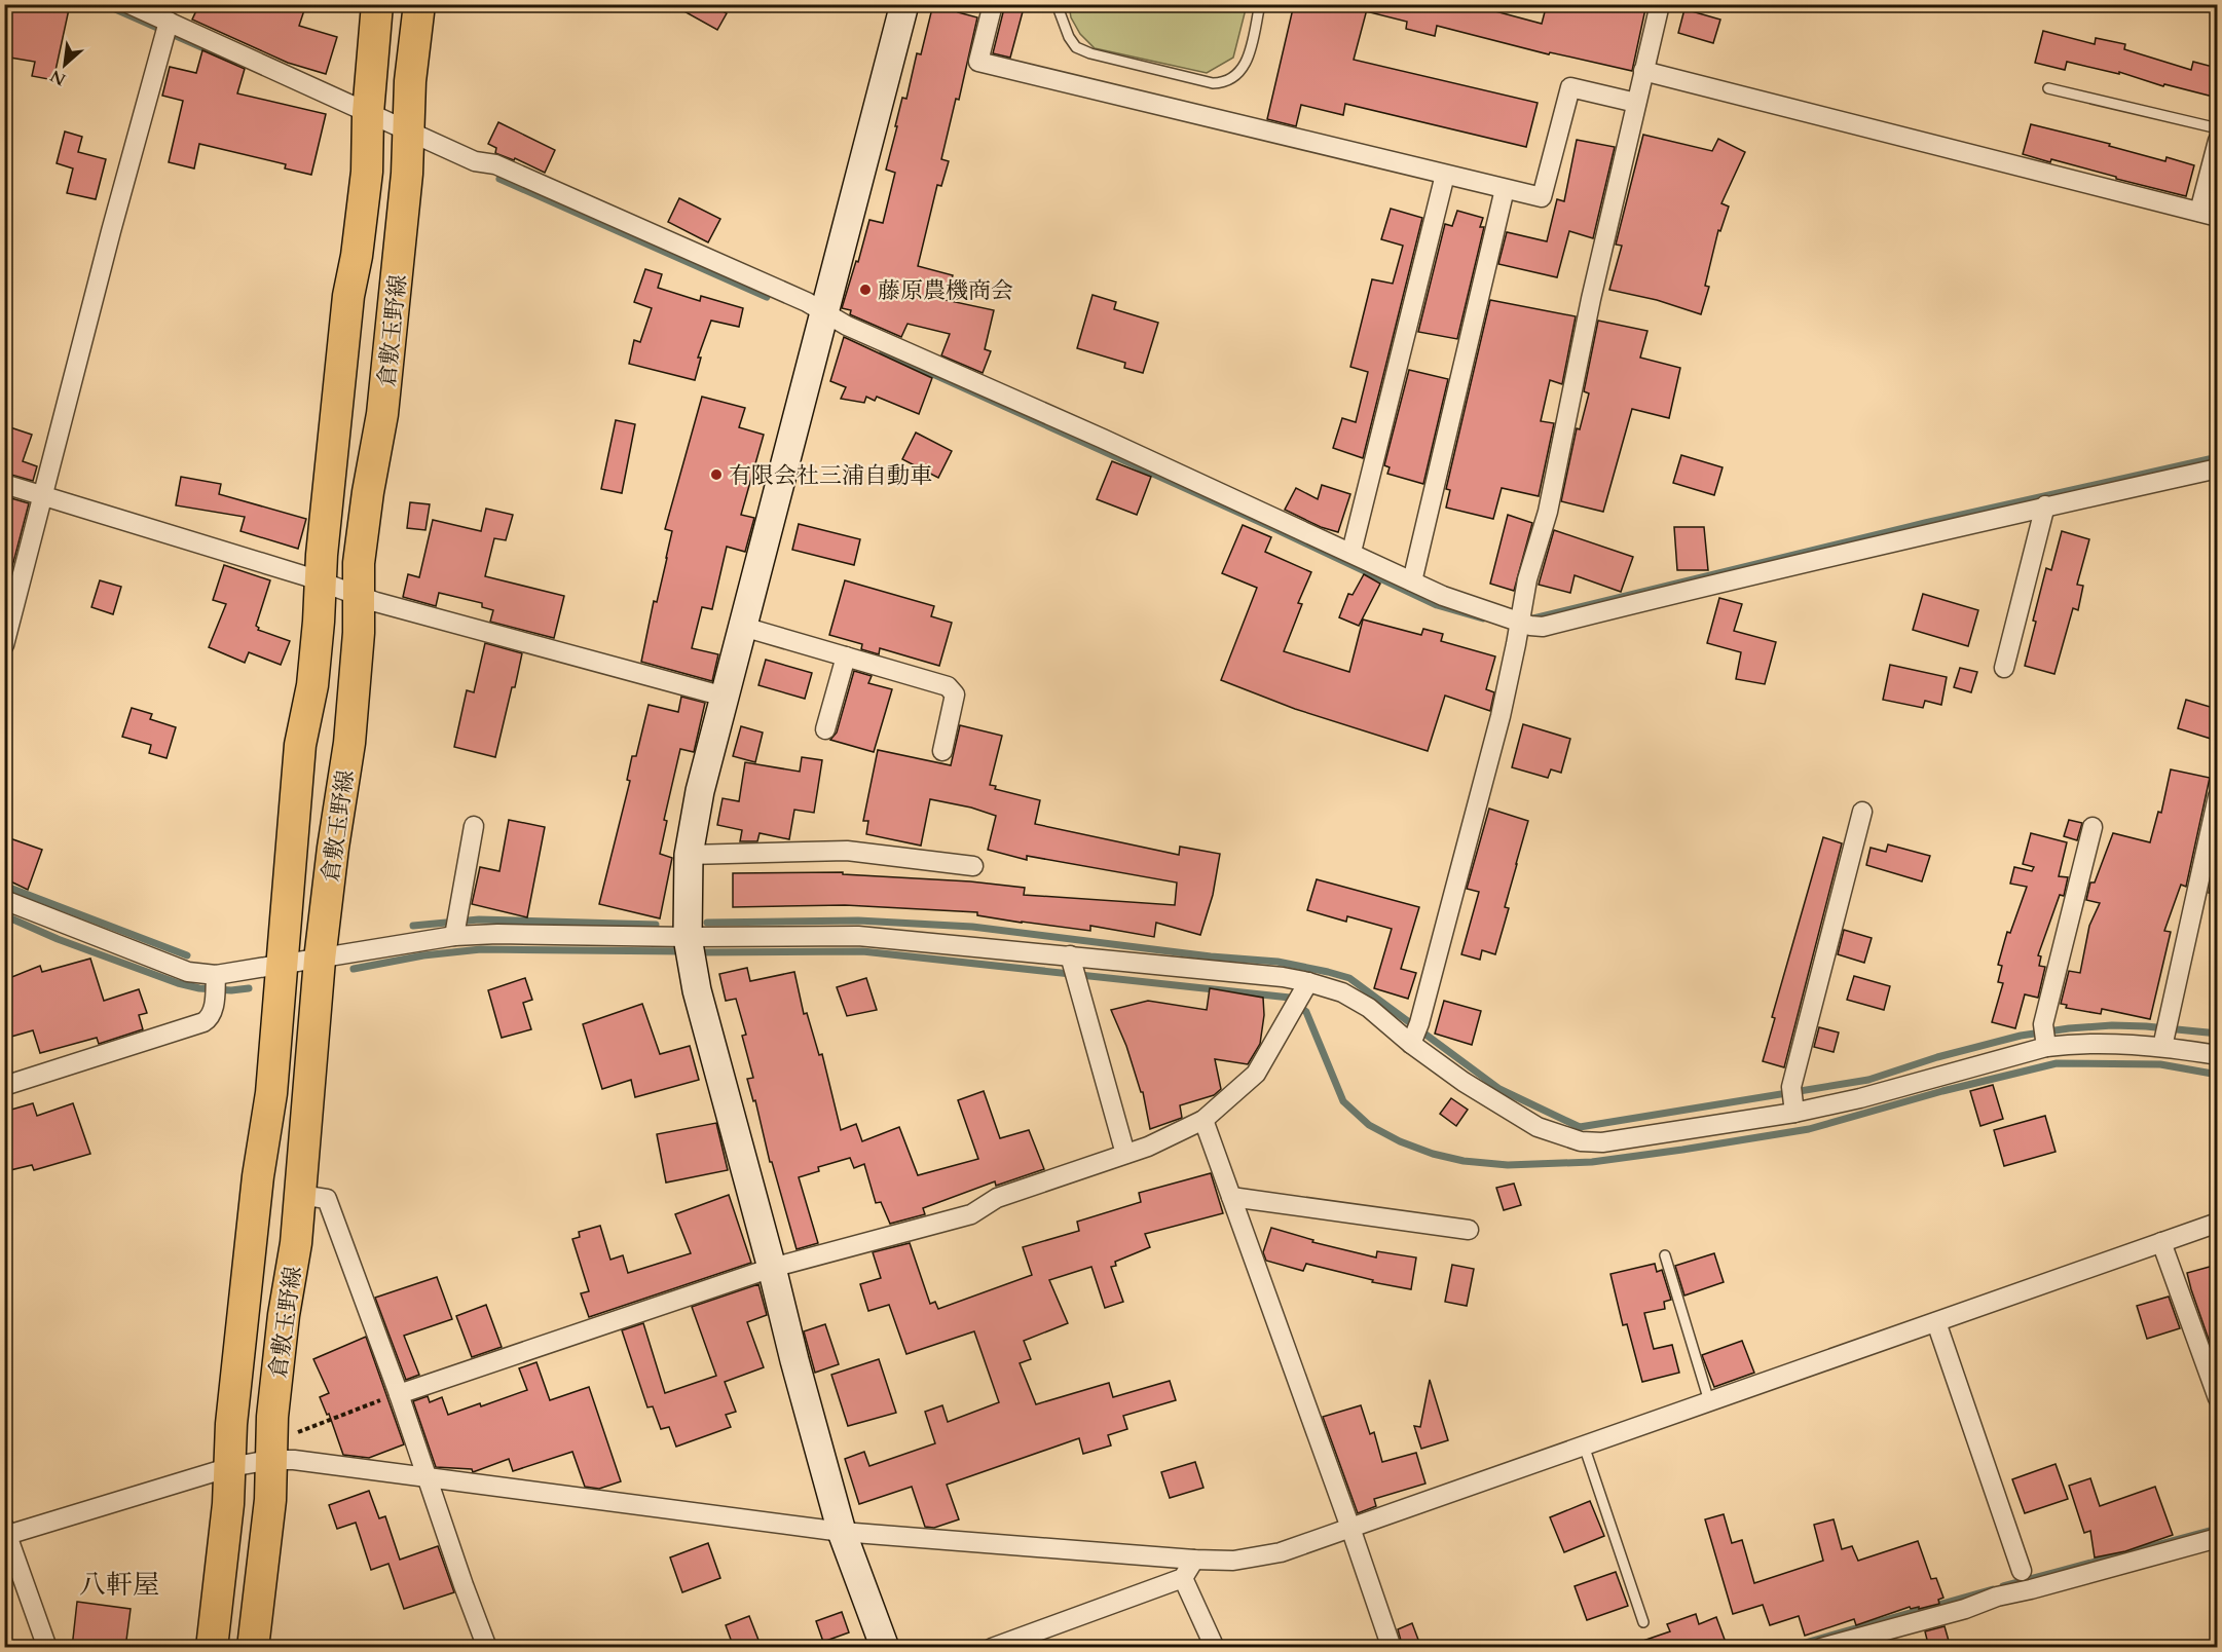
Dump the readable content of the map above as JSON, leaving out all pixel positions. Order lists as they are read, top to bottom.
{
  "streets": {
    "main road": ["倉敷玉野線"]
  },
  "districts": ["八軒屋"],
  "places": ["藤原農機商会", "有限会社三浦自動車"],
  "north": "bottom left"
}
